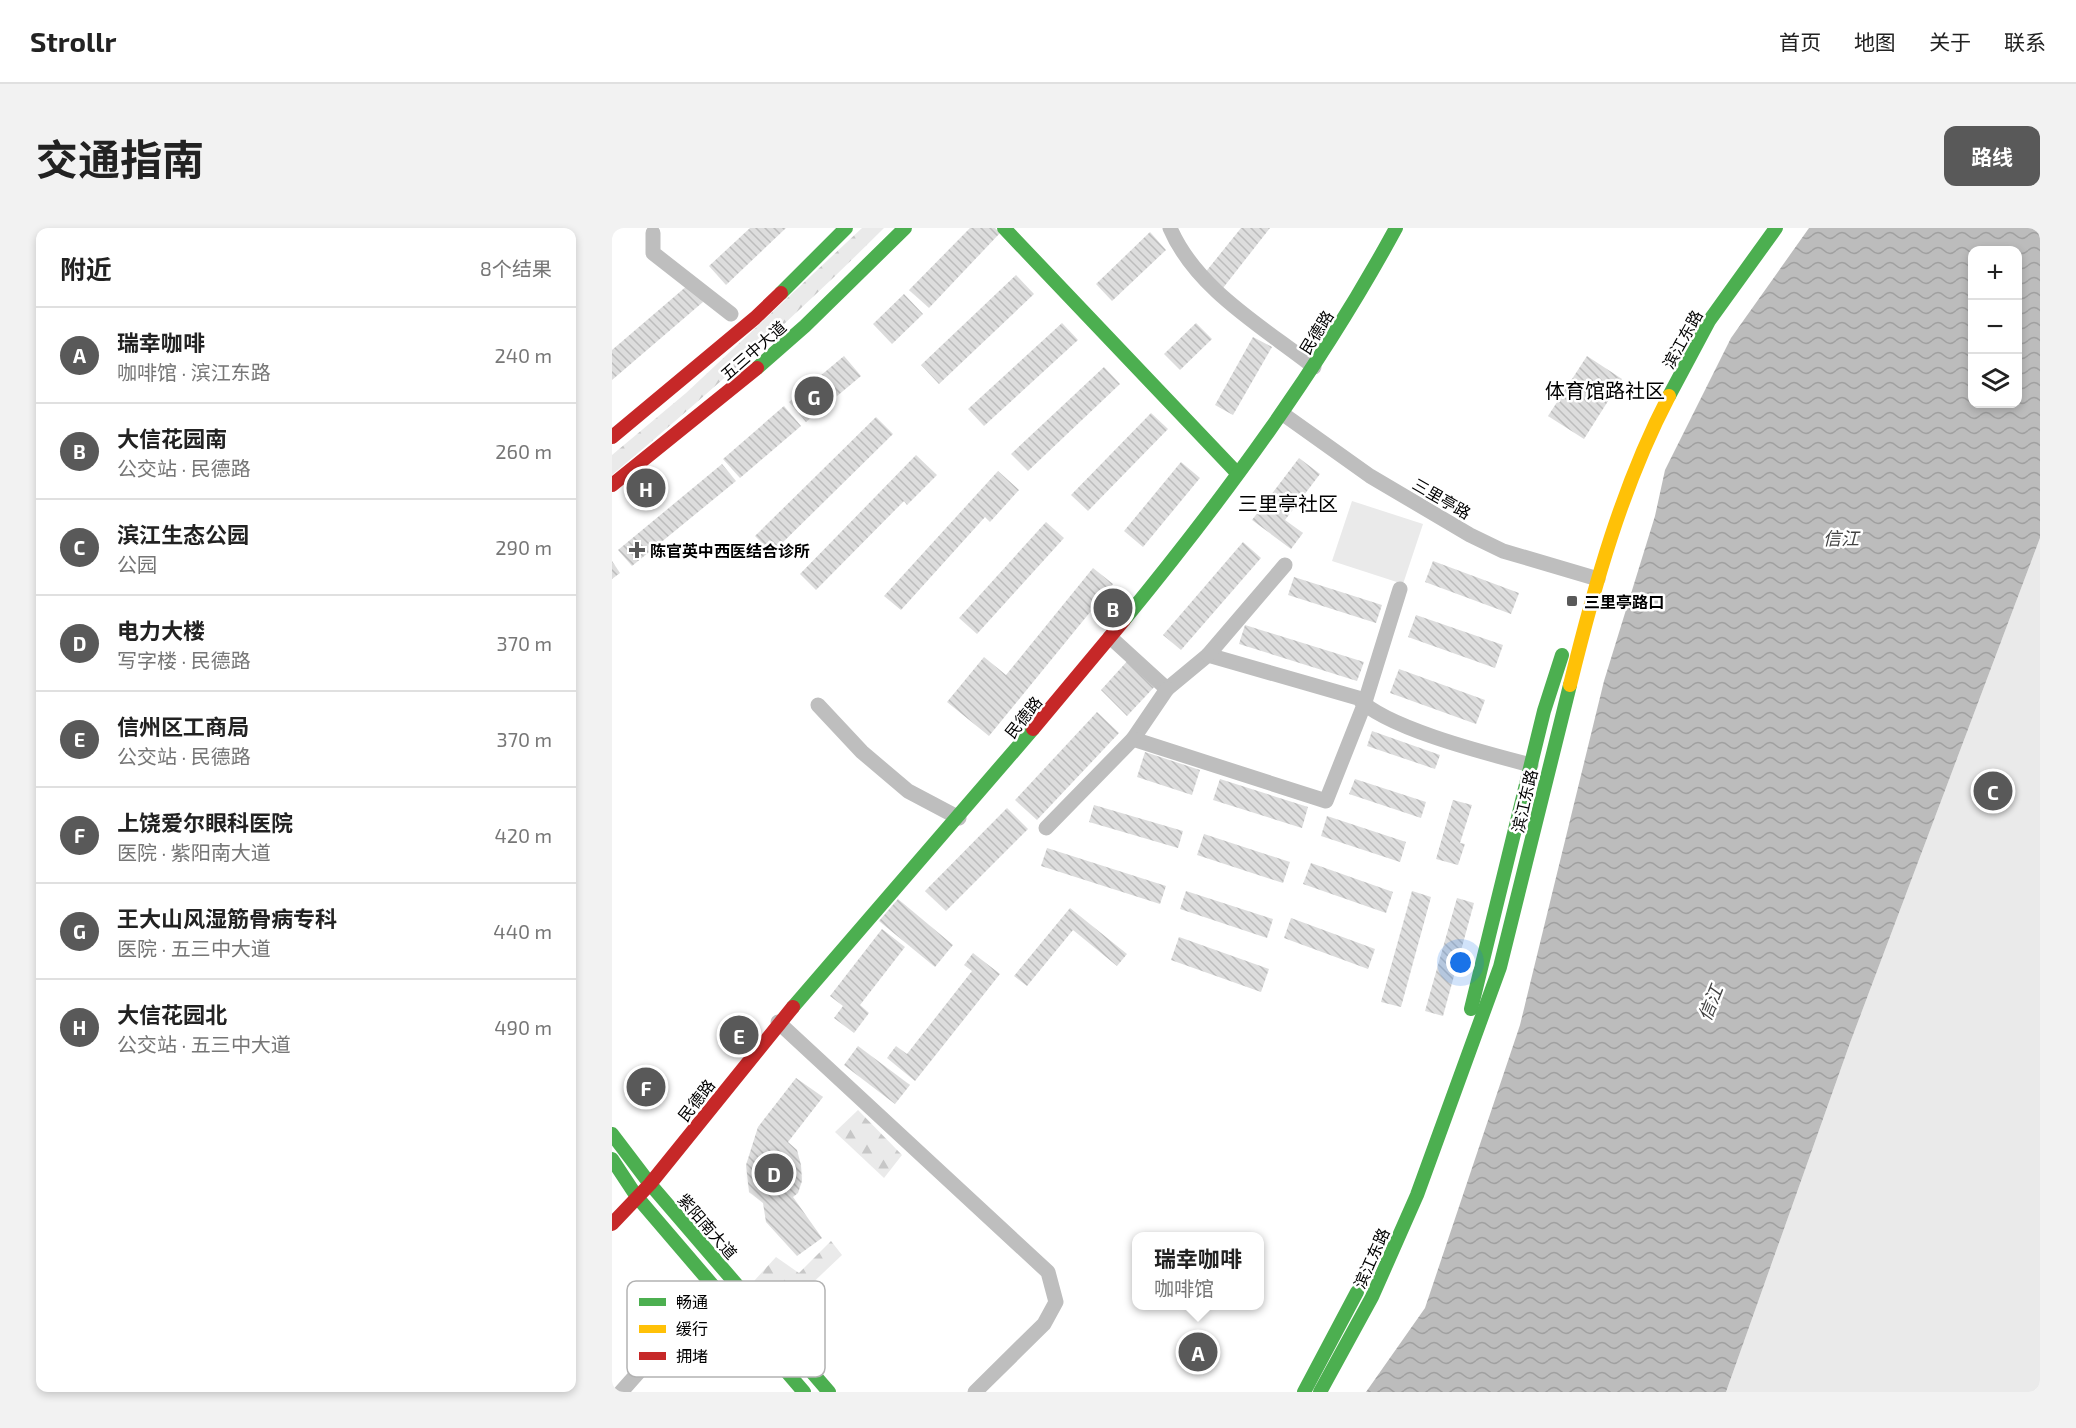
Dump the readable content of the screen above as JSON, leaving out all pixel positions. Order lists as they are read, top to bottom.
{
  "streets": {
    "main road": [
      "民德路",
      "滨江东路",
      "五三中大道",
      "紫阳南大道"
    ],
    "street": ["三里亭路"]
  },
  "crossings": [
    ["民德路", "三里亭路"],
    ["民德路", "紫阳南大道"],
    ["滨江东路", "三里亭路"]
  ],
  "districts": ["体育馆路社区", "三里亭社区"],
  "water": ["信江"],
  "places": {
    "health": ["陈官英中西医结合诊所"],
    "transit": ["三里亭路口"]
  },
  "legend": ["畅通", "缓行", "拥堵"],
  "page": {
    "header": "Strollr",
    "nav": [
      "首页",
      "地图",
      "关于",
      "联系"
    ],
    "title": "交通指南",
    "buttons": "路线",
    "heading": ["附近", "8个结果"],
    "map_buttons": ["+", "−"],
    "list": [
      {
        "mark": "A",
        "name": "瑞幸咖啡",
        "note": "咖啡馆 · 滨江东路",
        "value": "240 m"
      },
      {
        "mark": "B",
        "name": "大信花园南",
        "note": "公交站 · 民德路",
        "value": "260 m"
      },
      {
        "mark": "C",
        "name": "滨江生态公园",
        "note": "公园",
        "value": "290 m"
      },
      {
        "mark": "D",
        "name": "电力大楼",
        "note": "写字楼 · 民德路",
        "value": "370 m"
      },
      {
        "mark": "E",
        "name": "信州区工商局",
        "note": "公交站 · 民德路",
        "value": "370 m"
      },
      {
        "mark": "F",
        "name": "上饶爱尔眼科医院",
        "note": "医院 · 紫阳南大道",
        "value": "420 m"
      },
      {
        "mark": "G",
        "name": "王大山风湿筋骨病专科",
        "note": "医院 · 五三中大道",
        "value": "440 m"
      },
      {
        "mark": "H",
        "name": "大信花园北",
        "note": "公交站 · 五三中大道",
        "value": "490 m"
      }
    ],
    "pins": [
      "G",
      "H",
      "B",
      "C",
      "E",
      "F",
      "D",
      "A"
    ],
    "popup": ["瑞幸咖啡", "咖啡馆"]
  }
}
